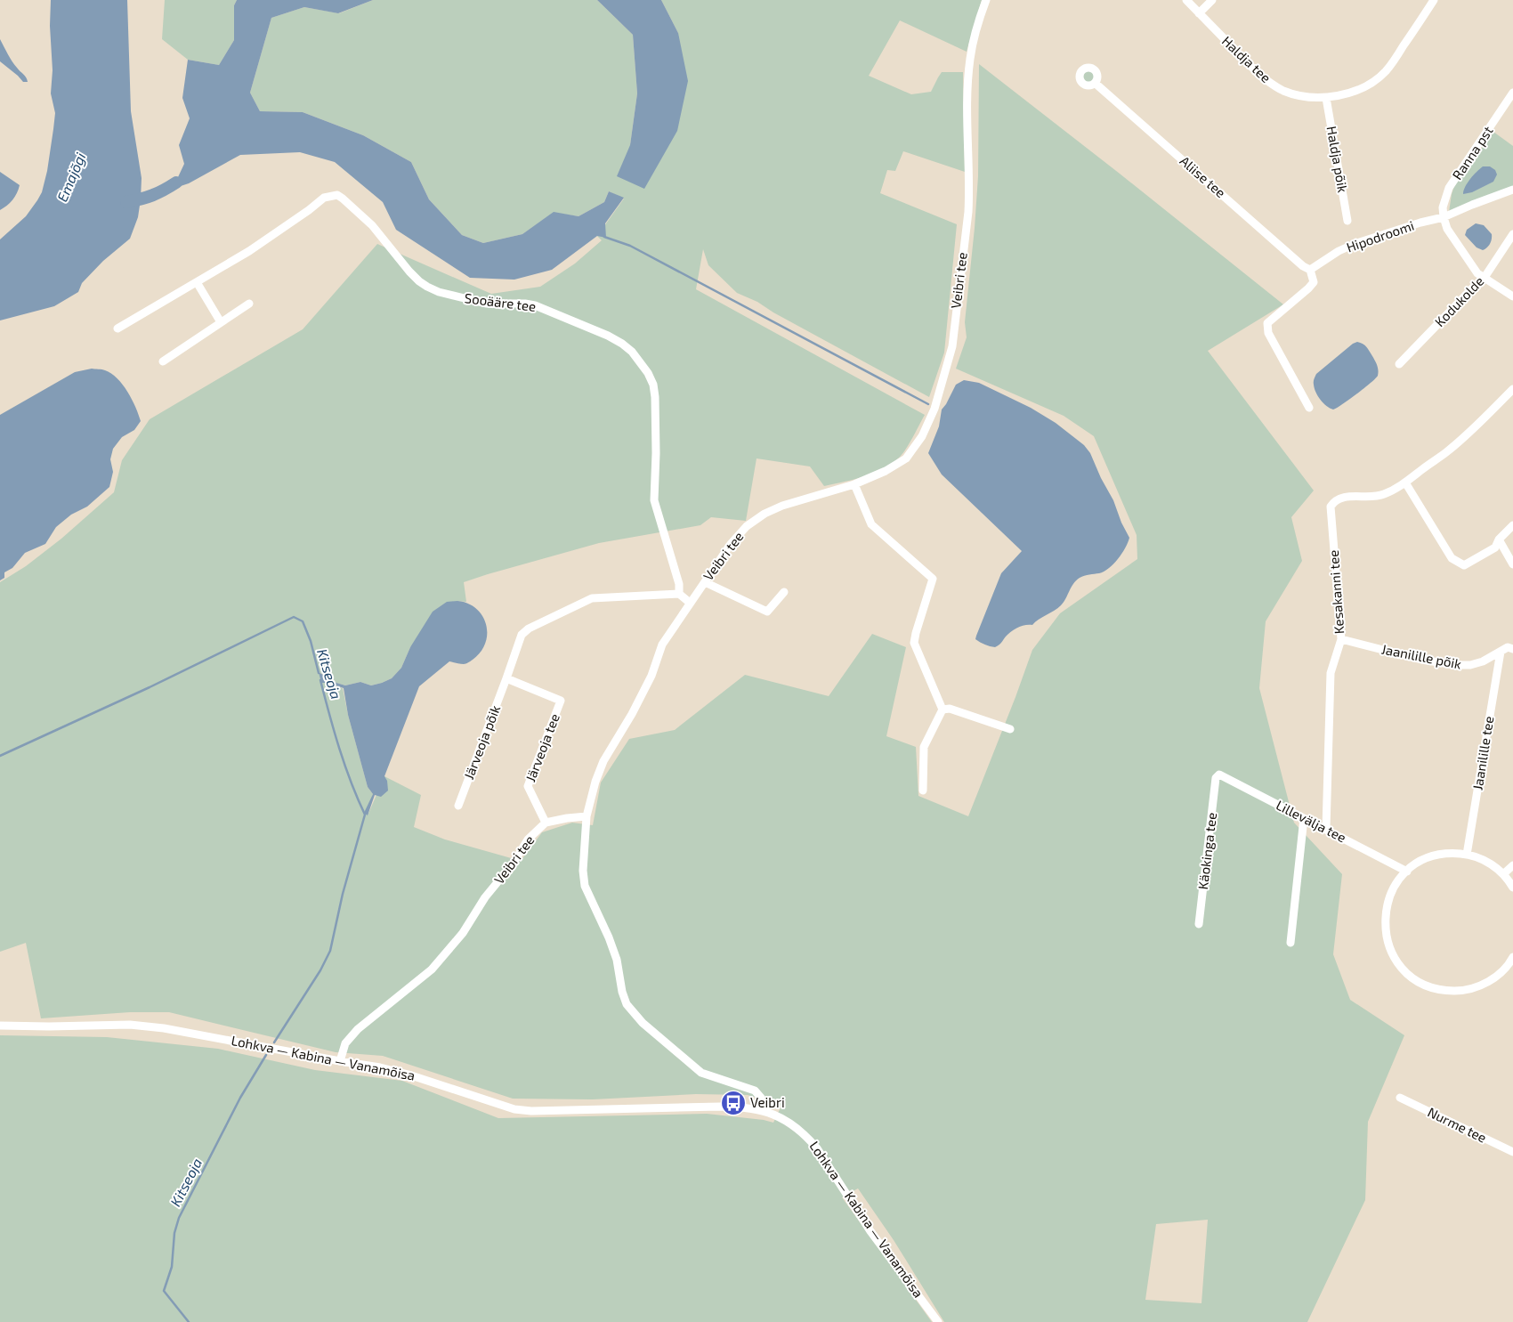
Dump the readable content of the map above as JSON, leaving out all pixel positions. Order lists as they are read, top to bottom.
{
  "streets": {
    "street": [
      "Haldja tee",
      "Ranna pst",
      "Haldja põik",
      "Aliise tee",
      "Hipodroomi",
      "Veibri tee",
      "Kodukolde",
      "Sooääre tee",
      "Kesakanni tee",
      "Jaanilille põik",
      "Järveoja põik",
      "Järveoja tee",
      "Jaanilille tee",
      "Lillevälja tee",
      "Käokinga tee",
      "Lohkva — Kabina — Vanamõisa",
      "Nurme tee"
    ]
  },
  "crossings": [
    ["Haldja tee", "Haldja põik"],
    ["Ranna pst", "Hipodroomi"],
    ["Aliise tee", "Hipodroomi"],
    ["Veibri tee", "Järveoja tee"],
    ["Veibri tee", "Lohkva — Kabina — Vanamõisa"],
    ["Kesakanni tee", "Jaanilille põik"],
    ["Kesakanni tee", "Lillevälja tee"],
    ["Jaanilille põik", "Jaanilille tee"],
    ["Järveoja põik", "Järveoja tee"],
    ["Lillevälja tee", "Käokinga tee"]
  ],
  "water": ["Emajõgi", "Kitseoja"],
  "places": {
    "bus stop": ["Veibri"]
  }
}
